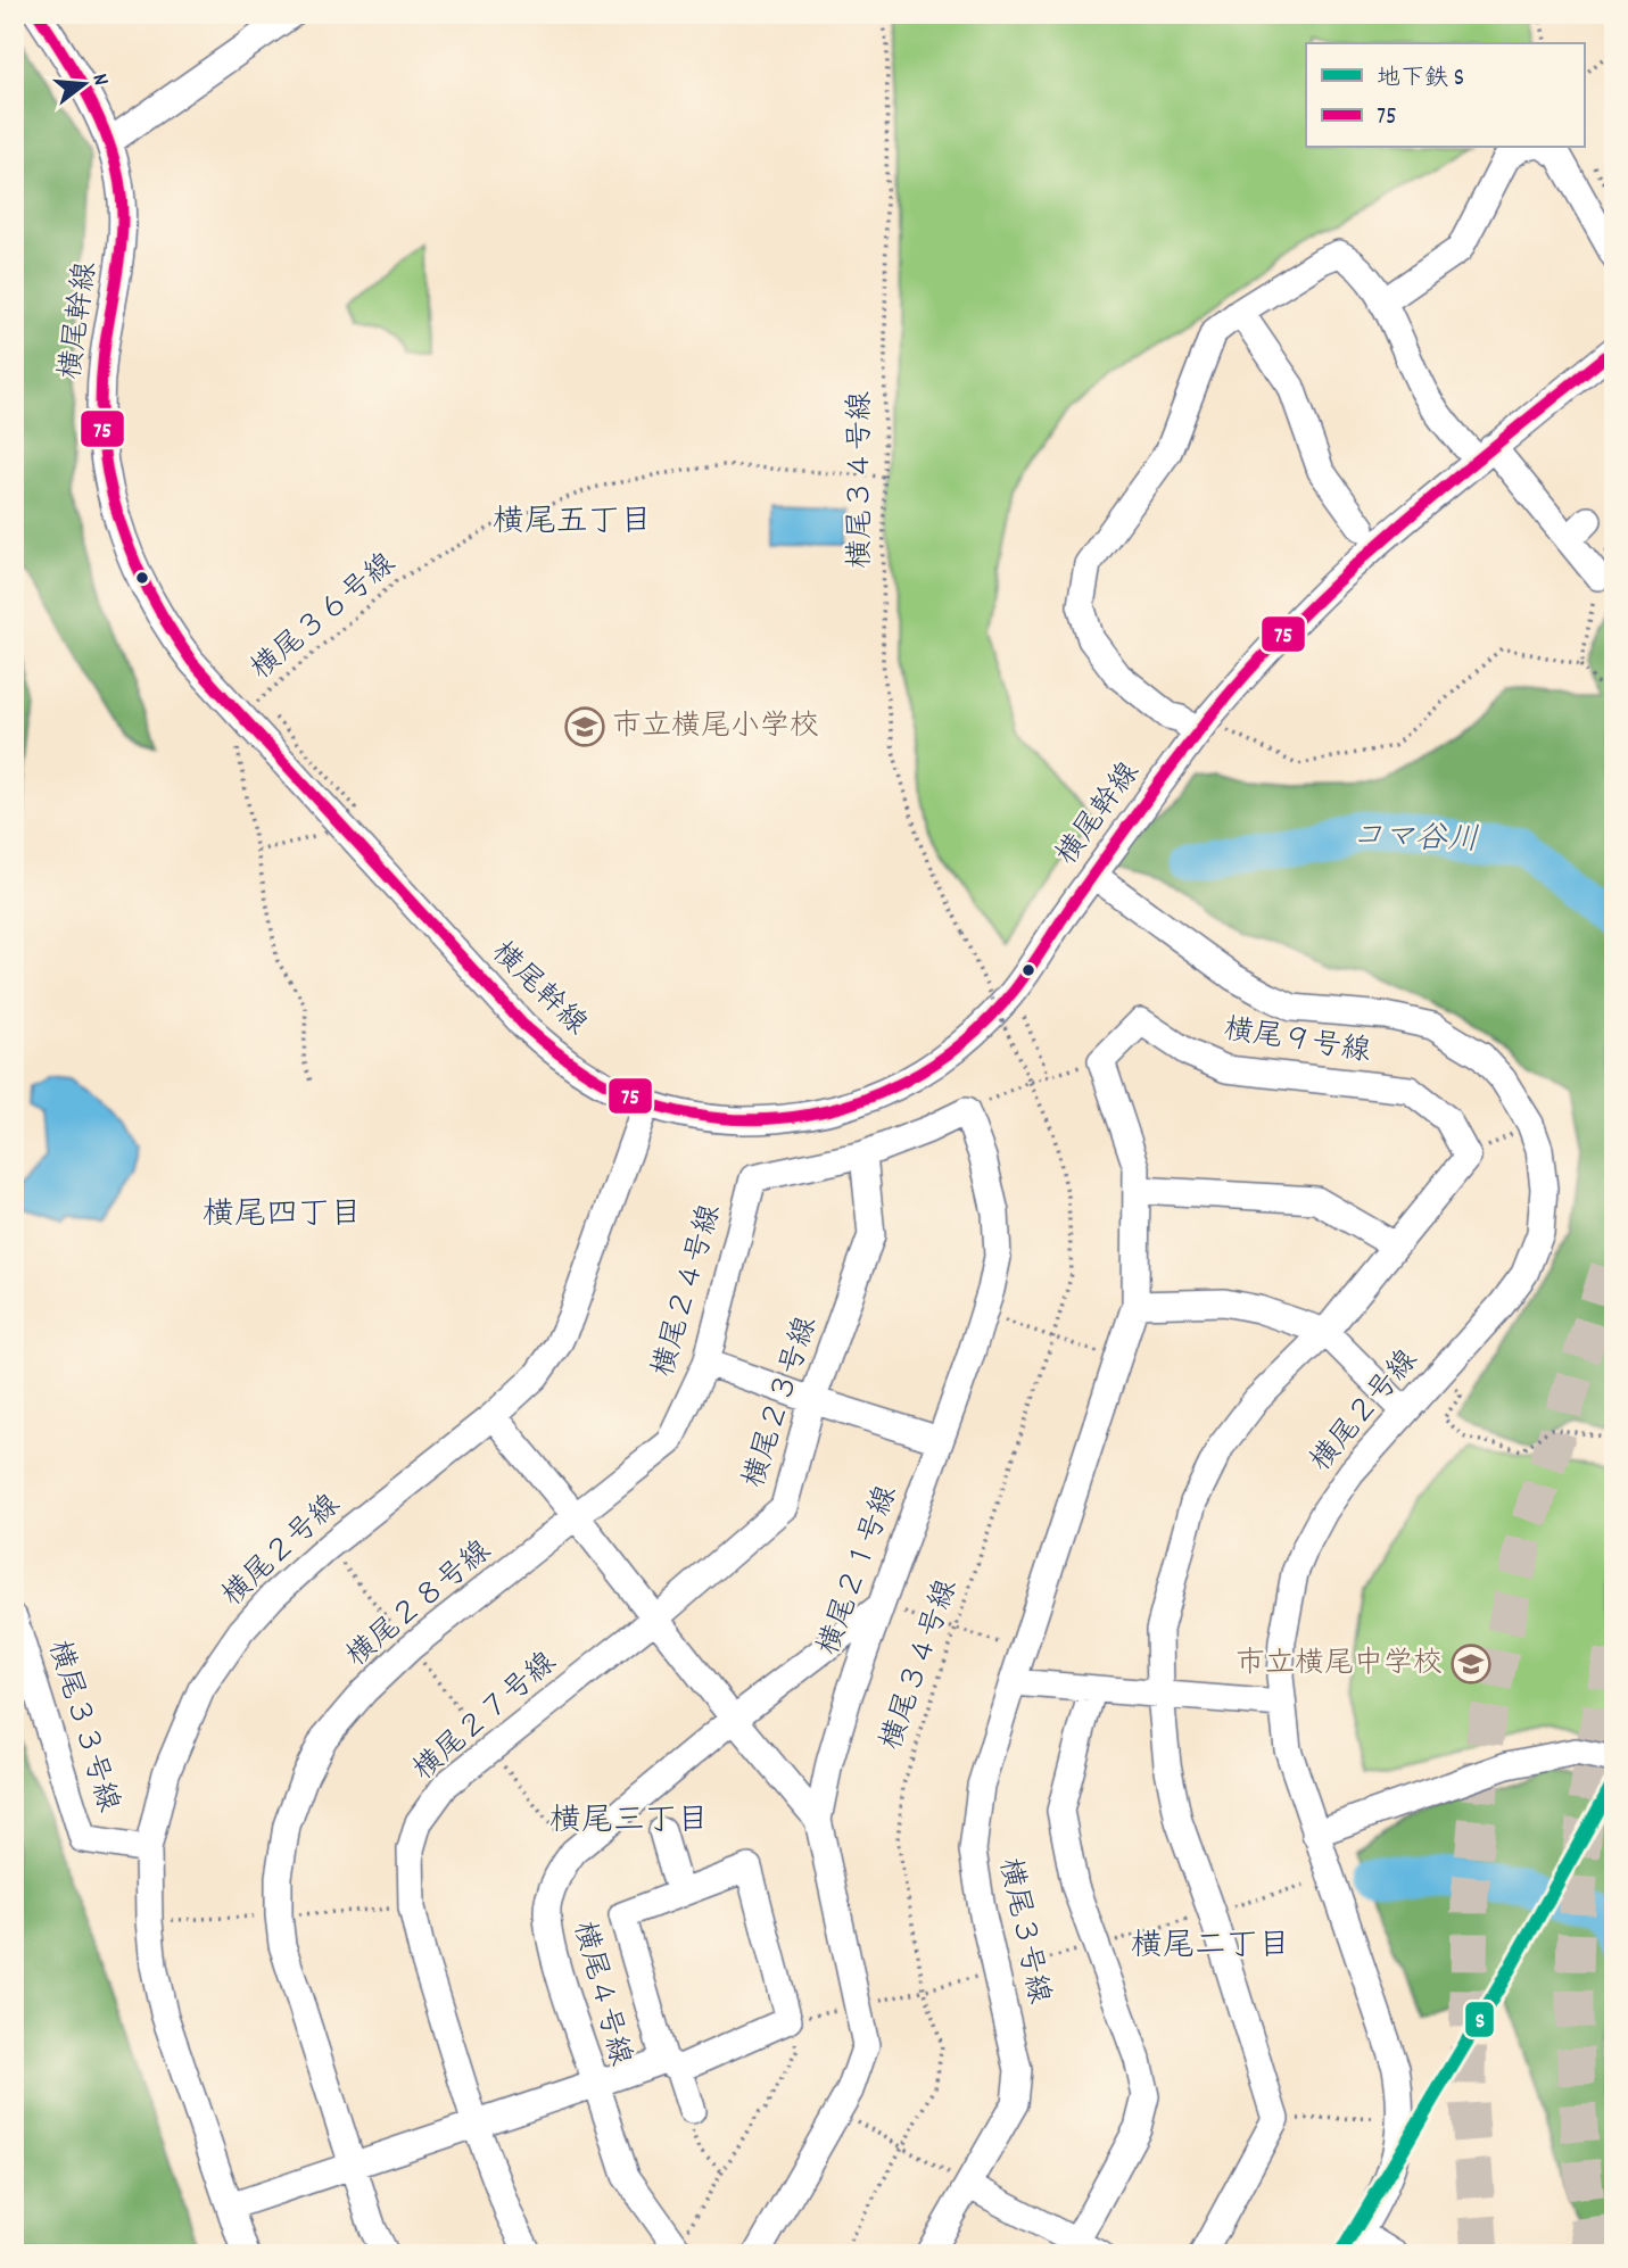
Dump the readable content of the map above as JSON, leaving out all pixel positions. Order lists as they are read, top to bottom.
{
  "streets": {
    "street": [
      "横尾幹線",
      "横尾９号線",
      "横尾２４号線",
      "横尾２３号線",
      "横尾２号線",
      "横尾２１号線",
      "横尾２８号線",
      "横尾２７号線",
      "横尾３３号線",
      "横尾３号線",
      "横尾４号線"
    ],
    "path": ["横尾３４号線", "横尾３６号線"]
  },
  "crossings": [
    ["横尾幹線", "横尾２号線"],
    ["横尾３４号線", "横尾３６号線"],
    ["横尾２４号線", "横尾２３号線"],
    ["横尾２４号線", "横尾２８号線"],
    ["横尾２３号線", "横尾２７号線"],
    ["横尾２号線", "横尾３３号線"],
    ["横尾２号線", "横尾４号線"],
    ["横尾２１号線", "横尾４号線"],
    ["横尾２８号線", "横尾４号線"],
    ["横尾２７号線", "横尾４号線"]
  ],
  "districts": [
    "横尾五丁目",
    "横尾四丁目",
    "横尾三丁目",
    "横尾二丁目"
  ],
  "water": ["コマ谷川"],
  "places": {
    "school or university": ["市立横尾小学校", "市立横尾中学校"]
  },
  "lines": ["transit line 75", "metro line S"],
  "legend": ["地下鉄 S", "75"],
  "north": "right"
}
